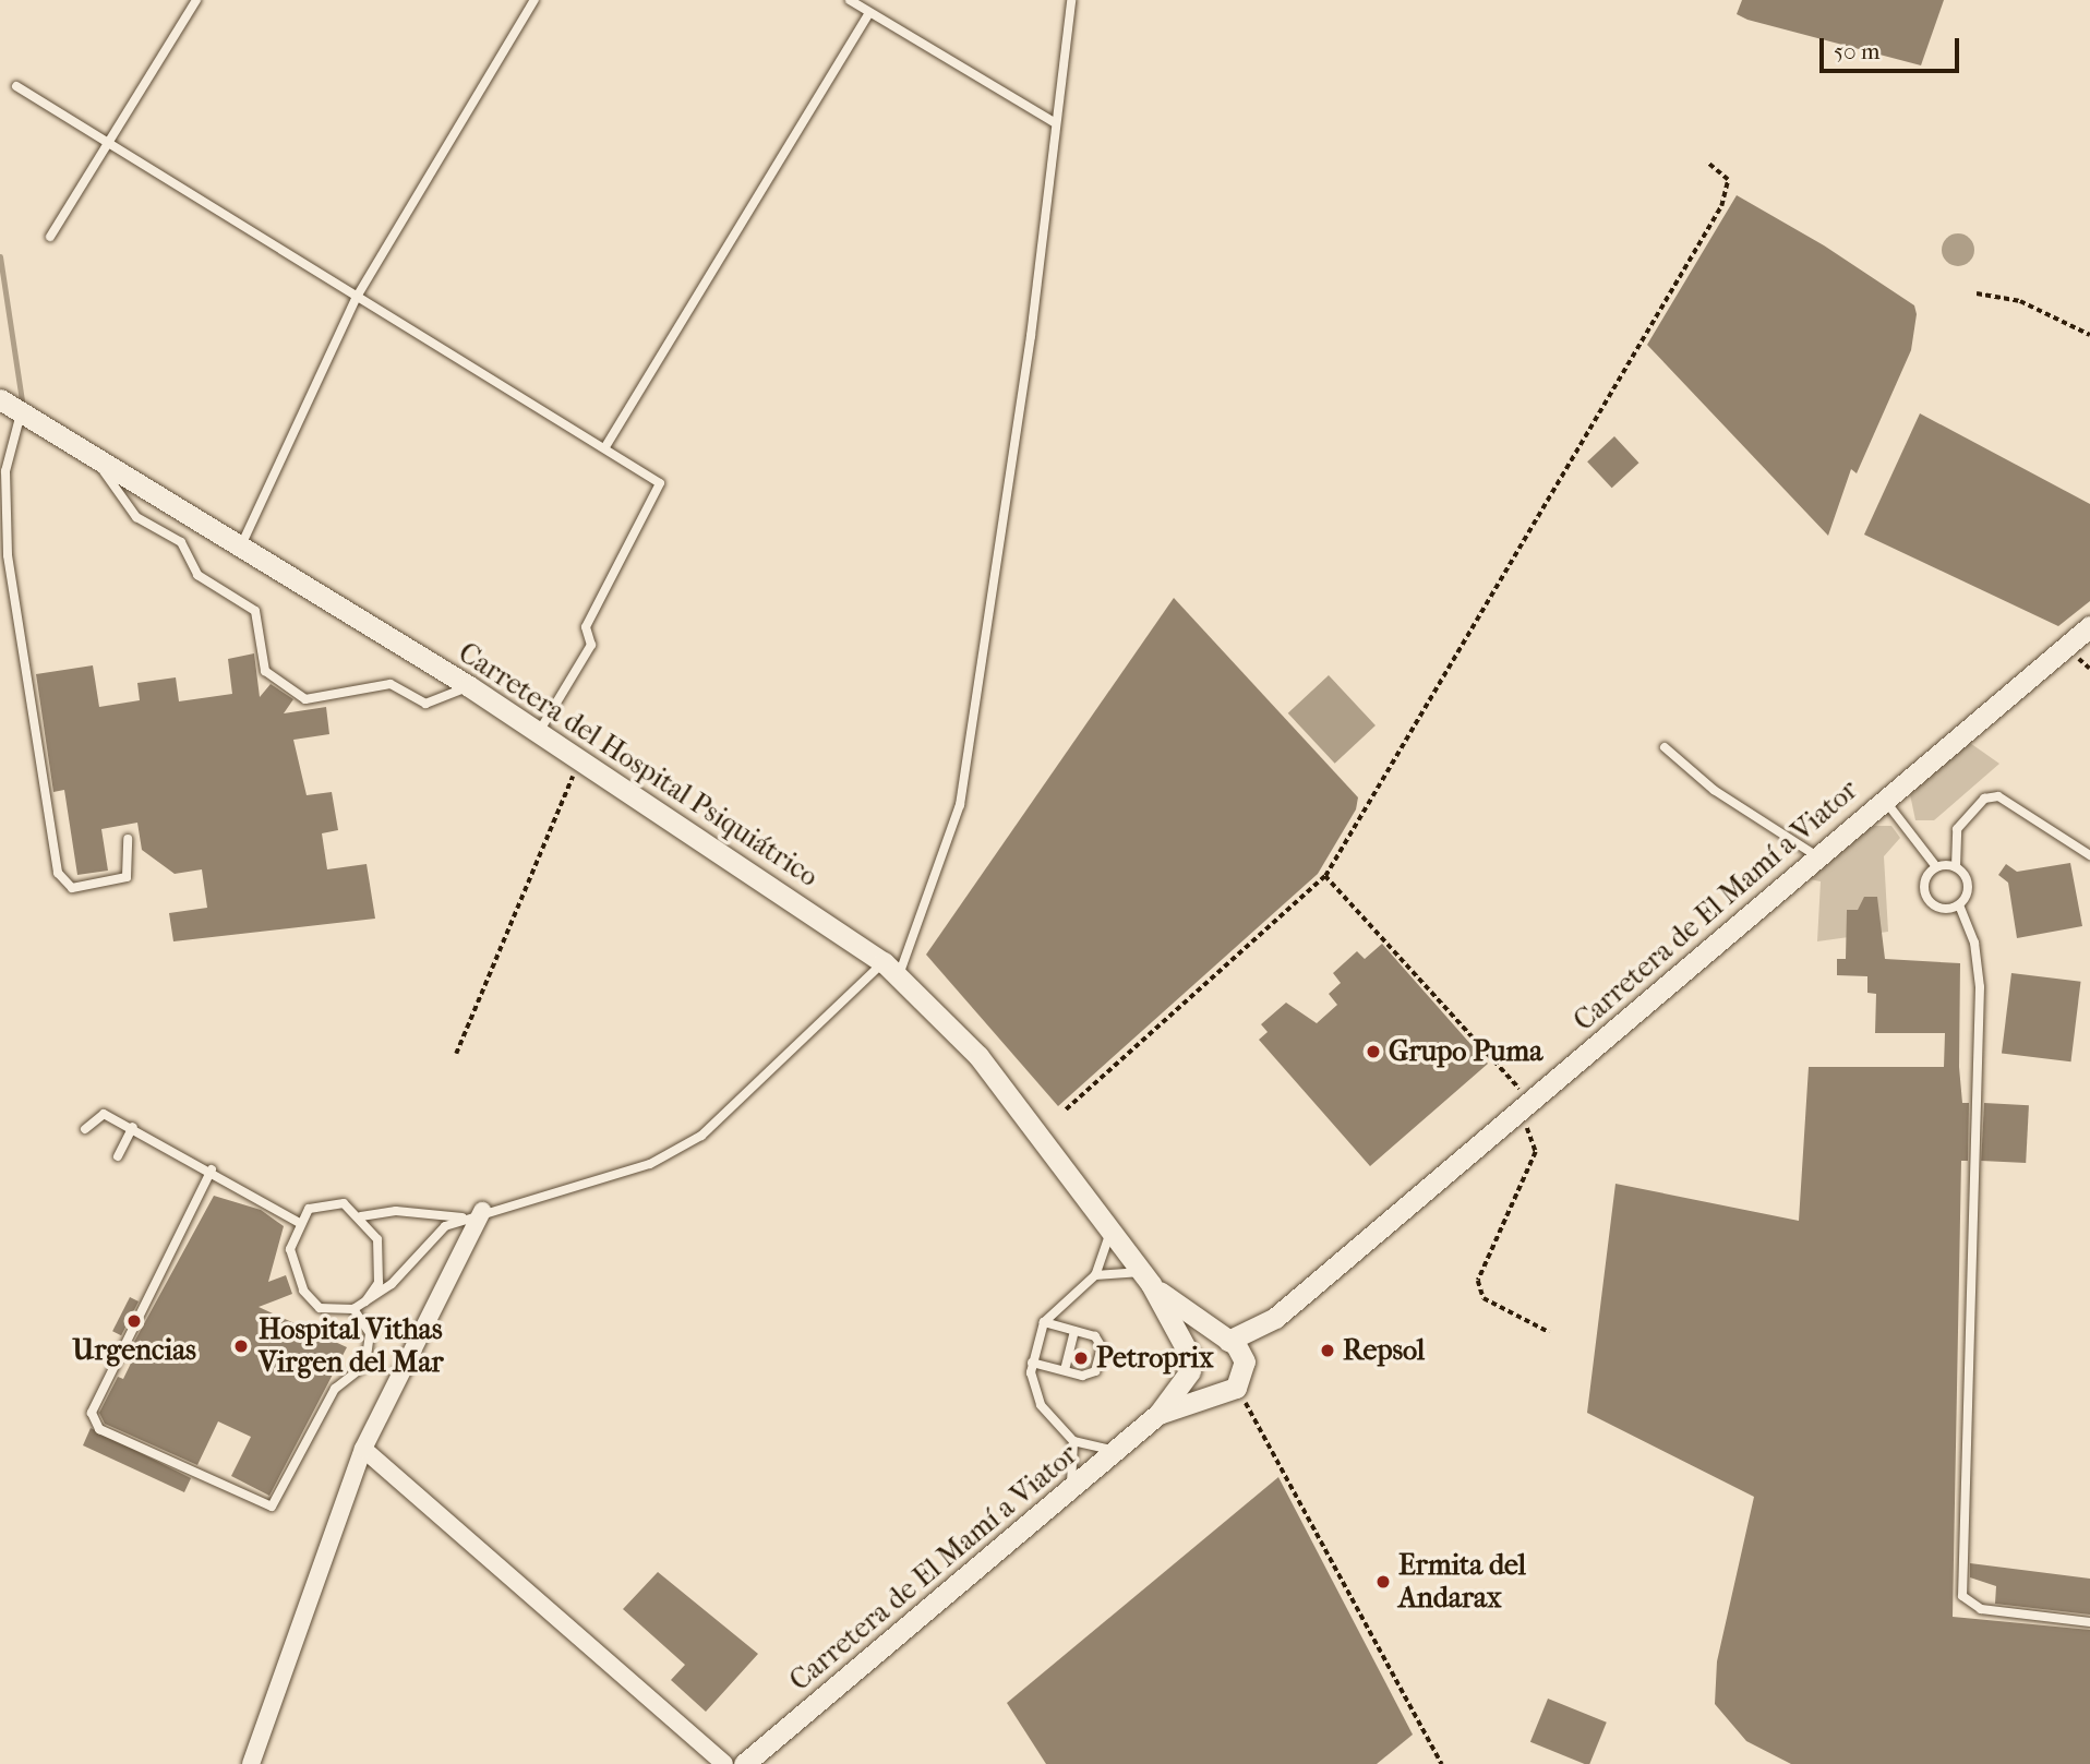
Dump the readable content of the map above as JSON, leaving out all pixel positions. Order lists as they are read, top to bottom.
{
  "streets": {
    "street": ["Carretera del Hospital Psiquiátrico", "Carretera de El Mamí a Viator"]
  },
  "places": [
    "Grupo Puma",
    "Urgencias",
    "Hospital Vithas Virgen del Mar",
    "Repsol",
    "Petroprix",
    "Ermita del Andarax"
  ],
  "scale_bar": "50 m"
}
